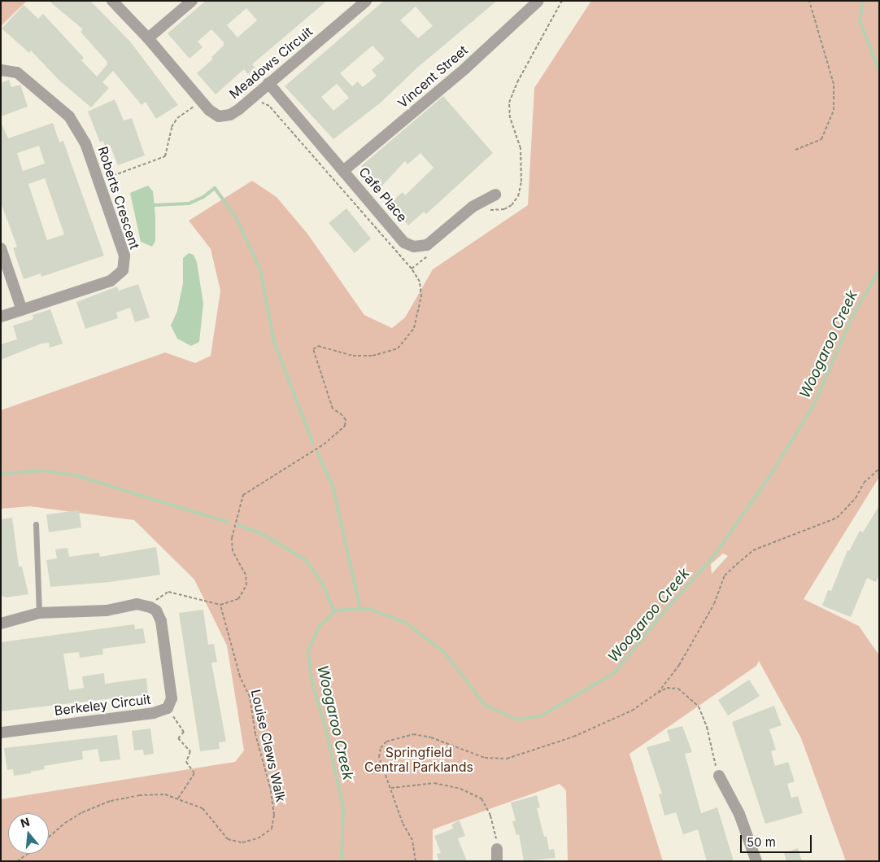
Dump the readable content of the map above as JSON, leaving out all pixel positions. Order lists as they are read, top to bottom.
{
  "streets": {
    "street": [
      "Meadows Circuit",
      "Vincent Street",
      "Cafe Place",
      "Roberts Crescent",
      "Berkeley Circuit"
    ],
    "path": ["Louise Clews Walk"]
  },
  "crossings": [
    ["Meadows Circuit", "Cafe Place"],
    ["Vincent Street", "Cafe Place"]
  ],
  "water": ["Woogaroo Creek"],
  "parks": ["Springfield Central Parklands"],
  "scale_bar": "50 m",
  "north": "top"
}
